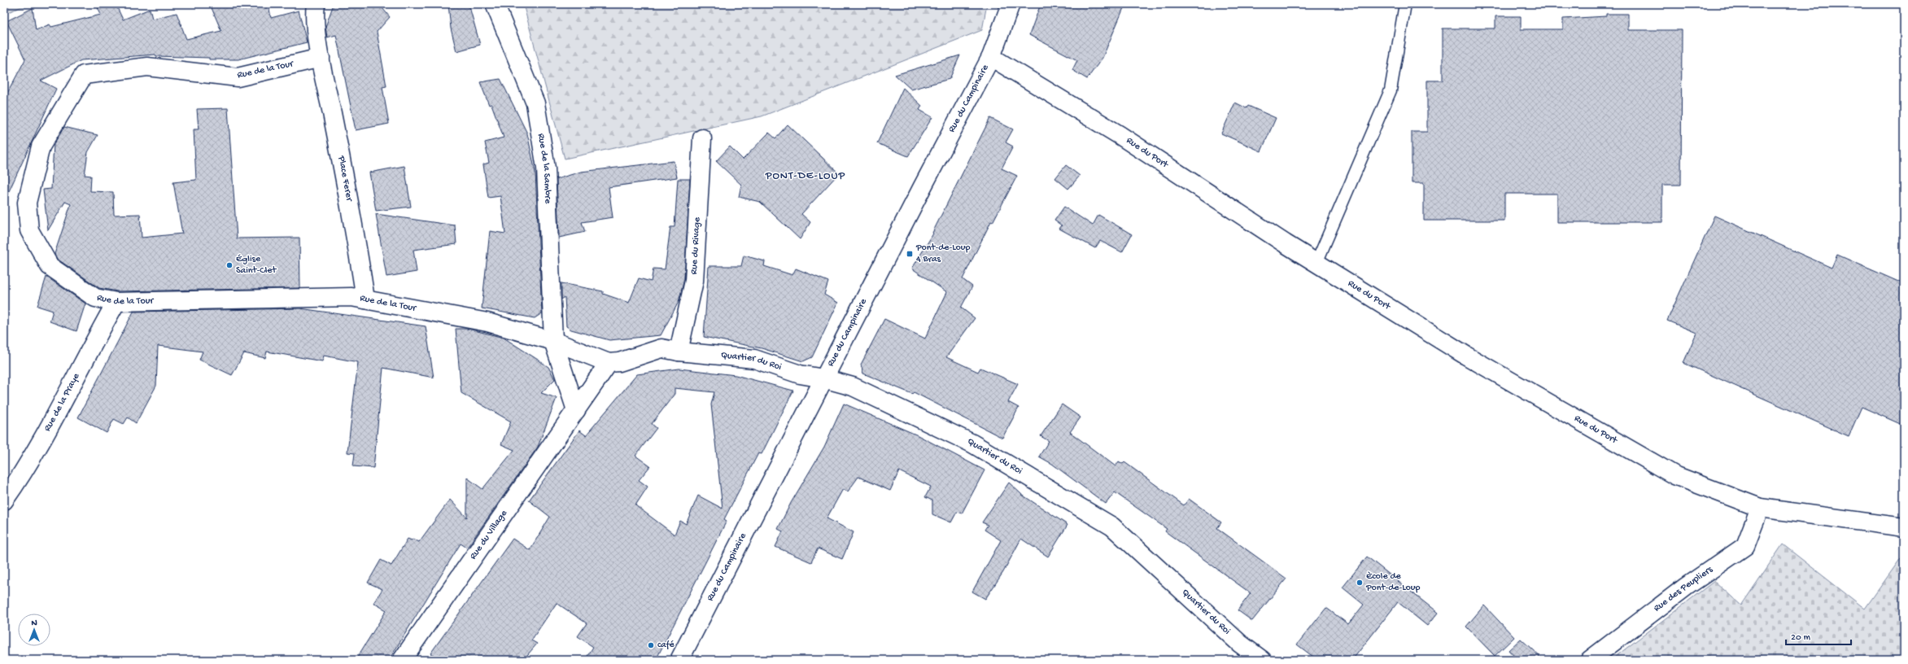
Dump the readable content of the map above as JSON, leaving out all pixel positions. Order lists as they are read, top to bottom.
{
  "streets": {
    "street": [
      "Rue de la Tour",
      "Rue du Campinaire",
      "Rue du Port",
      "Rue de la Sambre",
      "Place Ferer",
      "Rue du Rivage",
      "Quartier du Roi",
      "Rue de la Praye",
      "Rue du Village",
      "Rue des Peupliers"
    ]
  },
  "crossings": [
    ["Rue de la Tour", "Rue de la Sambre"],
    ["Rue de la Tour", "Place Ferer"],
    ["Rue de la Tour", "Quartier du Roi"],
    ["Rue de la Tour", "Rue de la Praye"],
    ["Rue de la Tour", "Rue du Village"],
    ["Rue du Campinaire", "Rue du Port"],
    ["Rue du Campinaire", "Quartier du Roi"],
    ["Rue du Port", "Rue des Peupliers"],
    ["Rue de la Sambre", "Rue du Village"],
    ["Rue du Rivage", "Quartier du Roi"],
    ["Quartier du Roi", "Rue du Village"]
  ],
  "districts": ["PONT-DE-LOUP"],
  "places": {
    "transit": ["Pont-de-Loup 4 Bras"],
    "other": ["Église Saint-Clet", "Ècole de Pont-de-Loup", "café"]
  },
  "scale_bar": "20 m",
  "north": "top"
}
